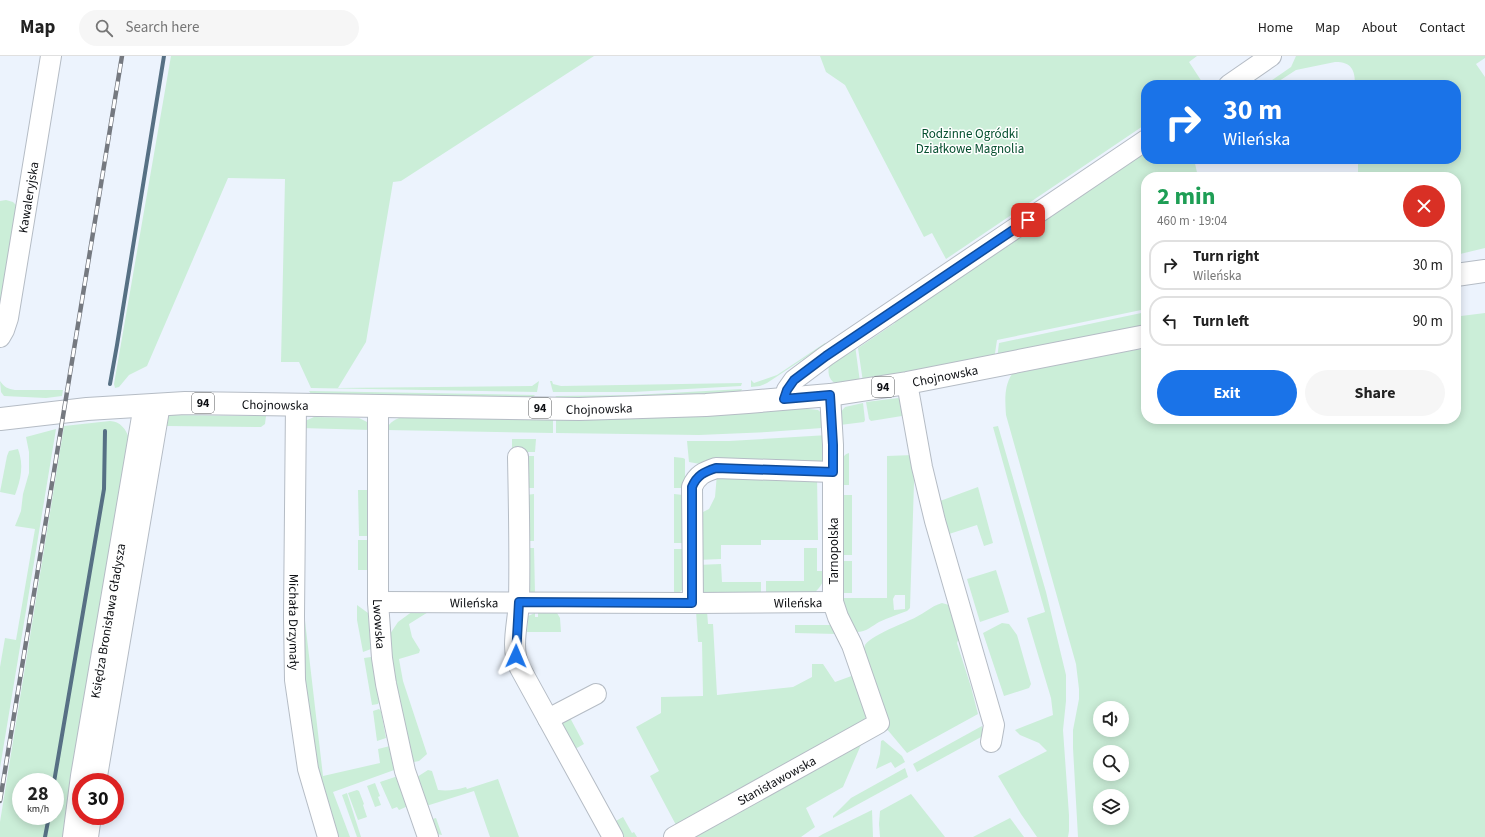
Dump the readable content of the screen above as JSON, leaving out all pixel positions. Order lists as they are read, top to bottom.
{
  "streets": {
    "main road": ["Chojnowska", "94"],
    "street": [
      "Kawaleryjska",
      "Tarnopolska",
      "Wileńska",
      "Księdza Bronisława Gładysza",
      "Michała Drzymały",
      "Lwowska",
      "Stanisławowska"
    ]
  },
  "crossings": [
    ["Chojnowska", "Tarnopolska"],
    ["Chojnowska", "Księdza Bronisława Gładysza"],
    ["Chojnowska", "Michała Drzymały"],
    ["Chojnowska", "Lwowska"],
    ["Tarnopolska", "Wileńska"],
    ["Tarnopolska", "Stanisławowska"],
    ["Wileńska", "Lwowska"]
  ],
  "parks": ["Rodzinne Ogródki Działkowe Magnolia"],
  "page": {
    "header": "Map",
    "search": "Search here",
    "nav": [
      "Home",
      "Map",
      "About",
      "Contact"
    ],
    "turn": ["30 m", "Wileńska"],
    "heading": ["2 min", "460 m · 19:04"],
    "list": [
      {
        "name": "Turn right",
        "note": "Wileńska",
        "value": "30 m"
      },
      {
        "name": "Turn left",
        "value": "90 m"
      }
    ],
    "buttons": ["Exit", "Share"],
    "speed": "28 km/h",
    "limit": "30"
  }
}
